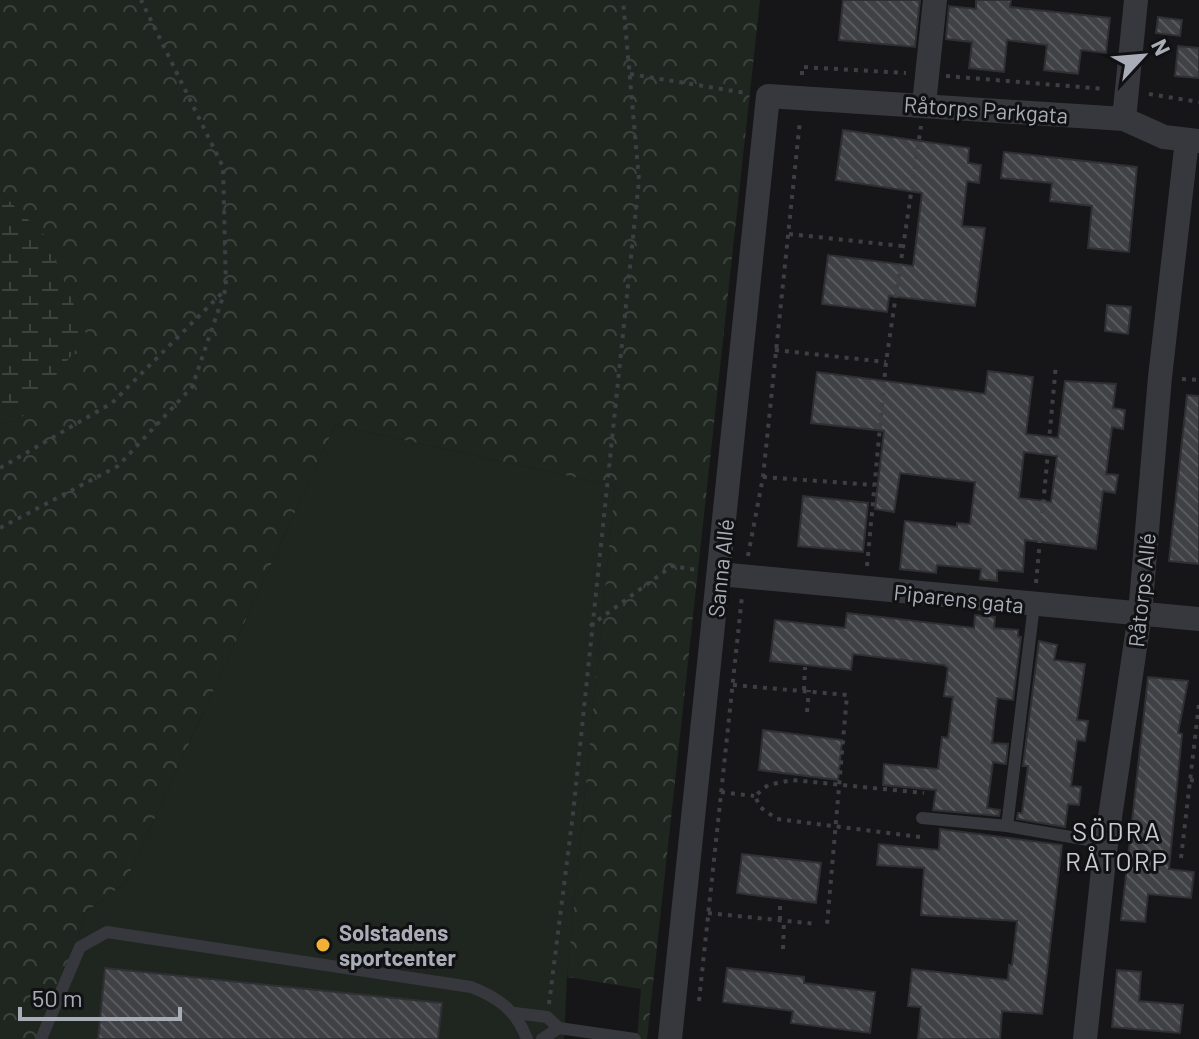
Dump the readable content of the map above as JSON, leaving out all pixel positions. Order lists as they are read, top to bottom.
{
  "streets": {
    "street": [
      "Råtorps Parkgata",
      "Sanna Allé",
      "Råtorps Allé",
      "Piparens gata"
    ]
  },
  "crossings": [
    ["Råtorps Parkgata", "Sanna Allé"],
    ["Råtorps Parkgata", "Råtorps Allé"],
    ["Sanna Allé", "Piparens gata"],
    ["Råtorps Allé", "Piparens gata"]
  ],
  "districts": ["SÖDRA RÅTORP"],
  "places": ["Solstadens sportcenter"],
  "scale_bar": "50 m",
  "north": "top right"
}
